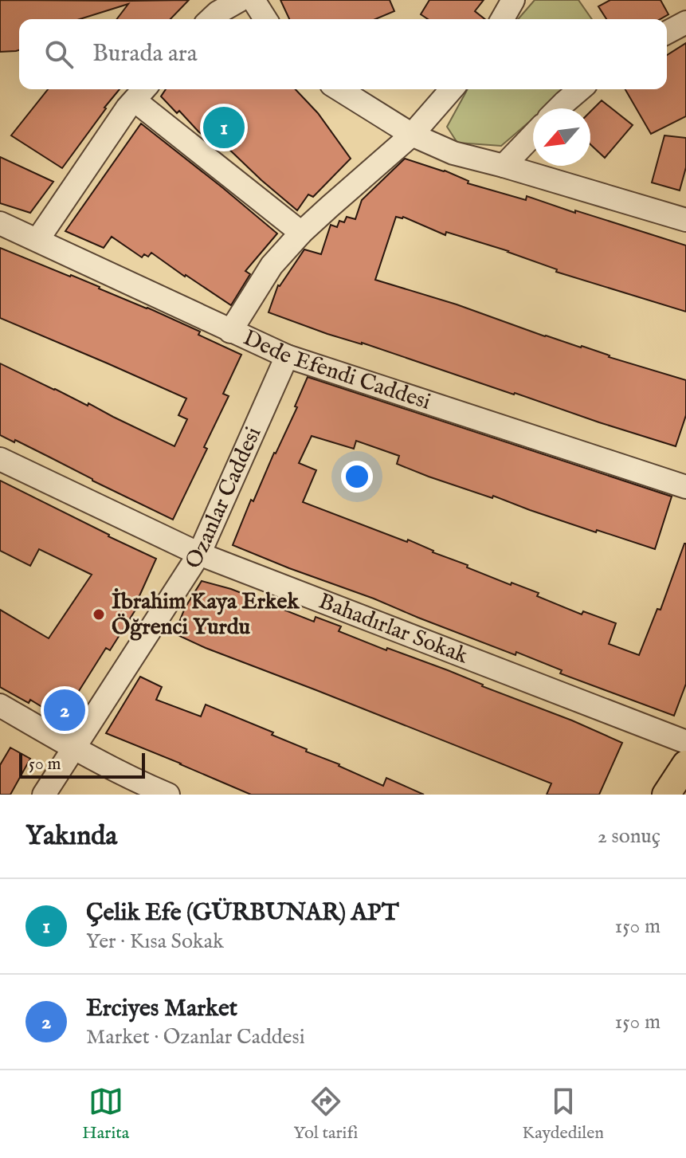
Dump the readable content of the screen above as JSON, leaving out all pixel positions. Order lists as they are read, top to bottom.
{
  "streets": {
    "street": ["Dede Efendi Caddesi", "Ozanlar Caddesi", "Bahadırlar Sokak"]
  },
  "crossings": [
    ["Dede Efendi Caddesi", "Ozanlar Caddesi"],
    ["Ozanlar Caddesi", "Bahadırlar Sokak"]
  ],
  "places": ["İbrahim Kaya Erkek Öğrenci Yurdu"],
  "scale_bar": "50 m",
  "north": "bottom left",
  "page": {
    "search": "Burada ara",
    "pins": ["1", "2"],
    "scale": "50 m",
    "heading": ["Yakında", "2 sonuç"],
    "list": [
      {
        "mark": "1",
        "name": "Çelik Efe (GÜRBUNAR) APT",
        "note": "Yer · Kısa Sokak",
        "value": "150 m"
      },
      {
        "mark": "2",
        "name": "Erciyes Market",
        "note": "Market · Ozanlar Caddesi",
        "value": "150 m"
      }
    ],
    "nav": ["Harita", "Yol tarifi", "Kaydedilen"]
  }
}
